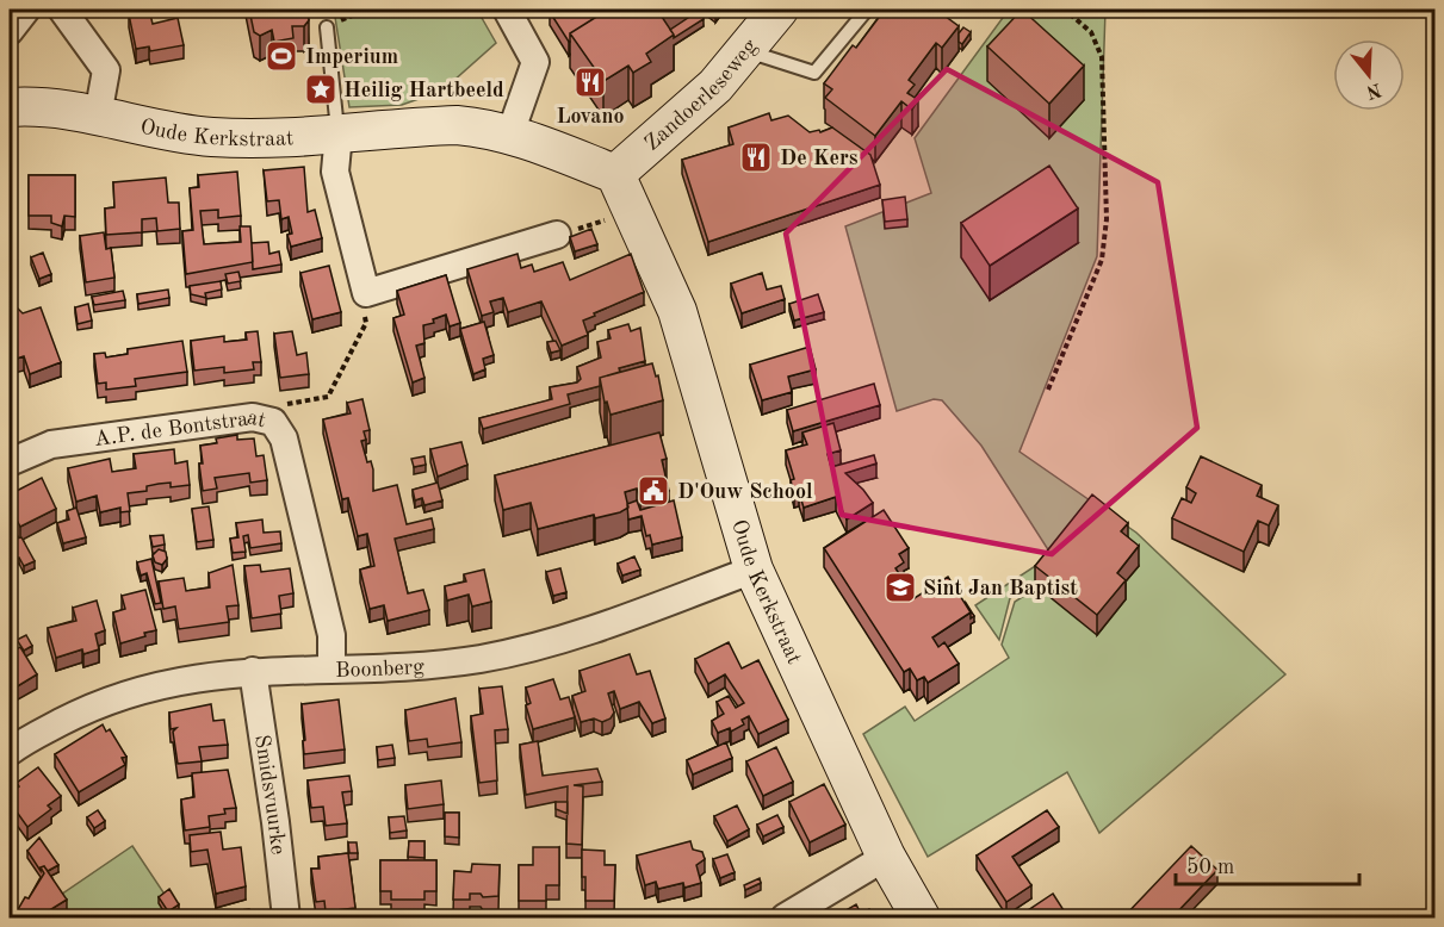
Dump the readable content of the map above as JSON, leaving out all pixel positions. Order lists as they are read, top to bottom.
{
  "streets": {
    "street": [
      "Zandoerleseweg",
      "Oude Kerkstraat",
      "A.P. de Bontstraat",
      "Boonberg",
      "Smidsvuurke"
    ]
  },
  "crossings": [
    ["Zandoerleseweg", "Oude Kerkstraat"],
    ["Oude Kerkstraat", "Boonberg"],
    ["A.P. de Bontstraat", "Boonberg"],
    ["Boonberg", "Smidsvuurke"]
  ],
  "places": {
    "sports": ["Imperium"],
    "restaurant": ["Lovano", "De Kers"],
    "place": ["Heilig Hartbeeld"],
    "public building": ["D'Ouw School"],
    "school or university": ["Sint Jan Baptist"]
  },
  "scale_bar": "50 m",
  "north": "bottom"
}
